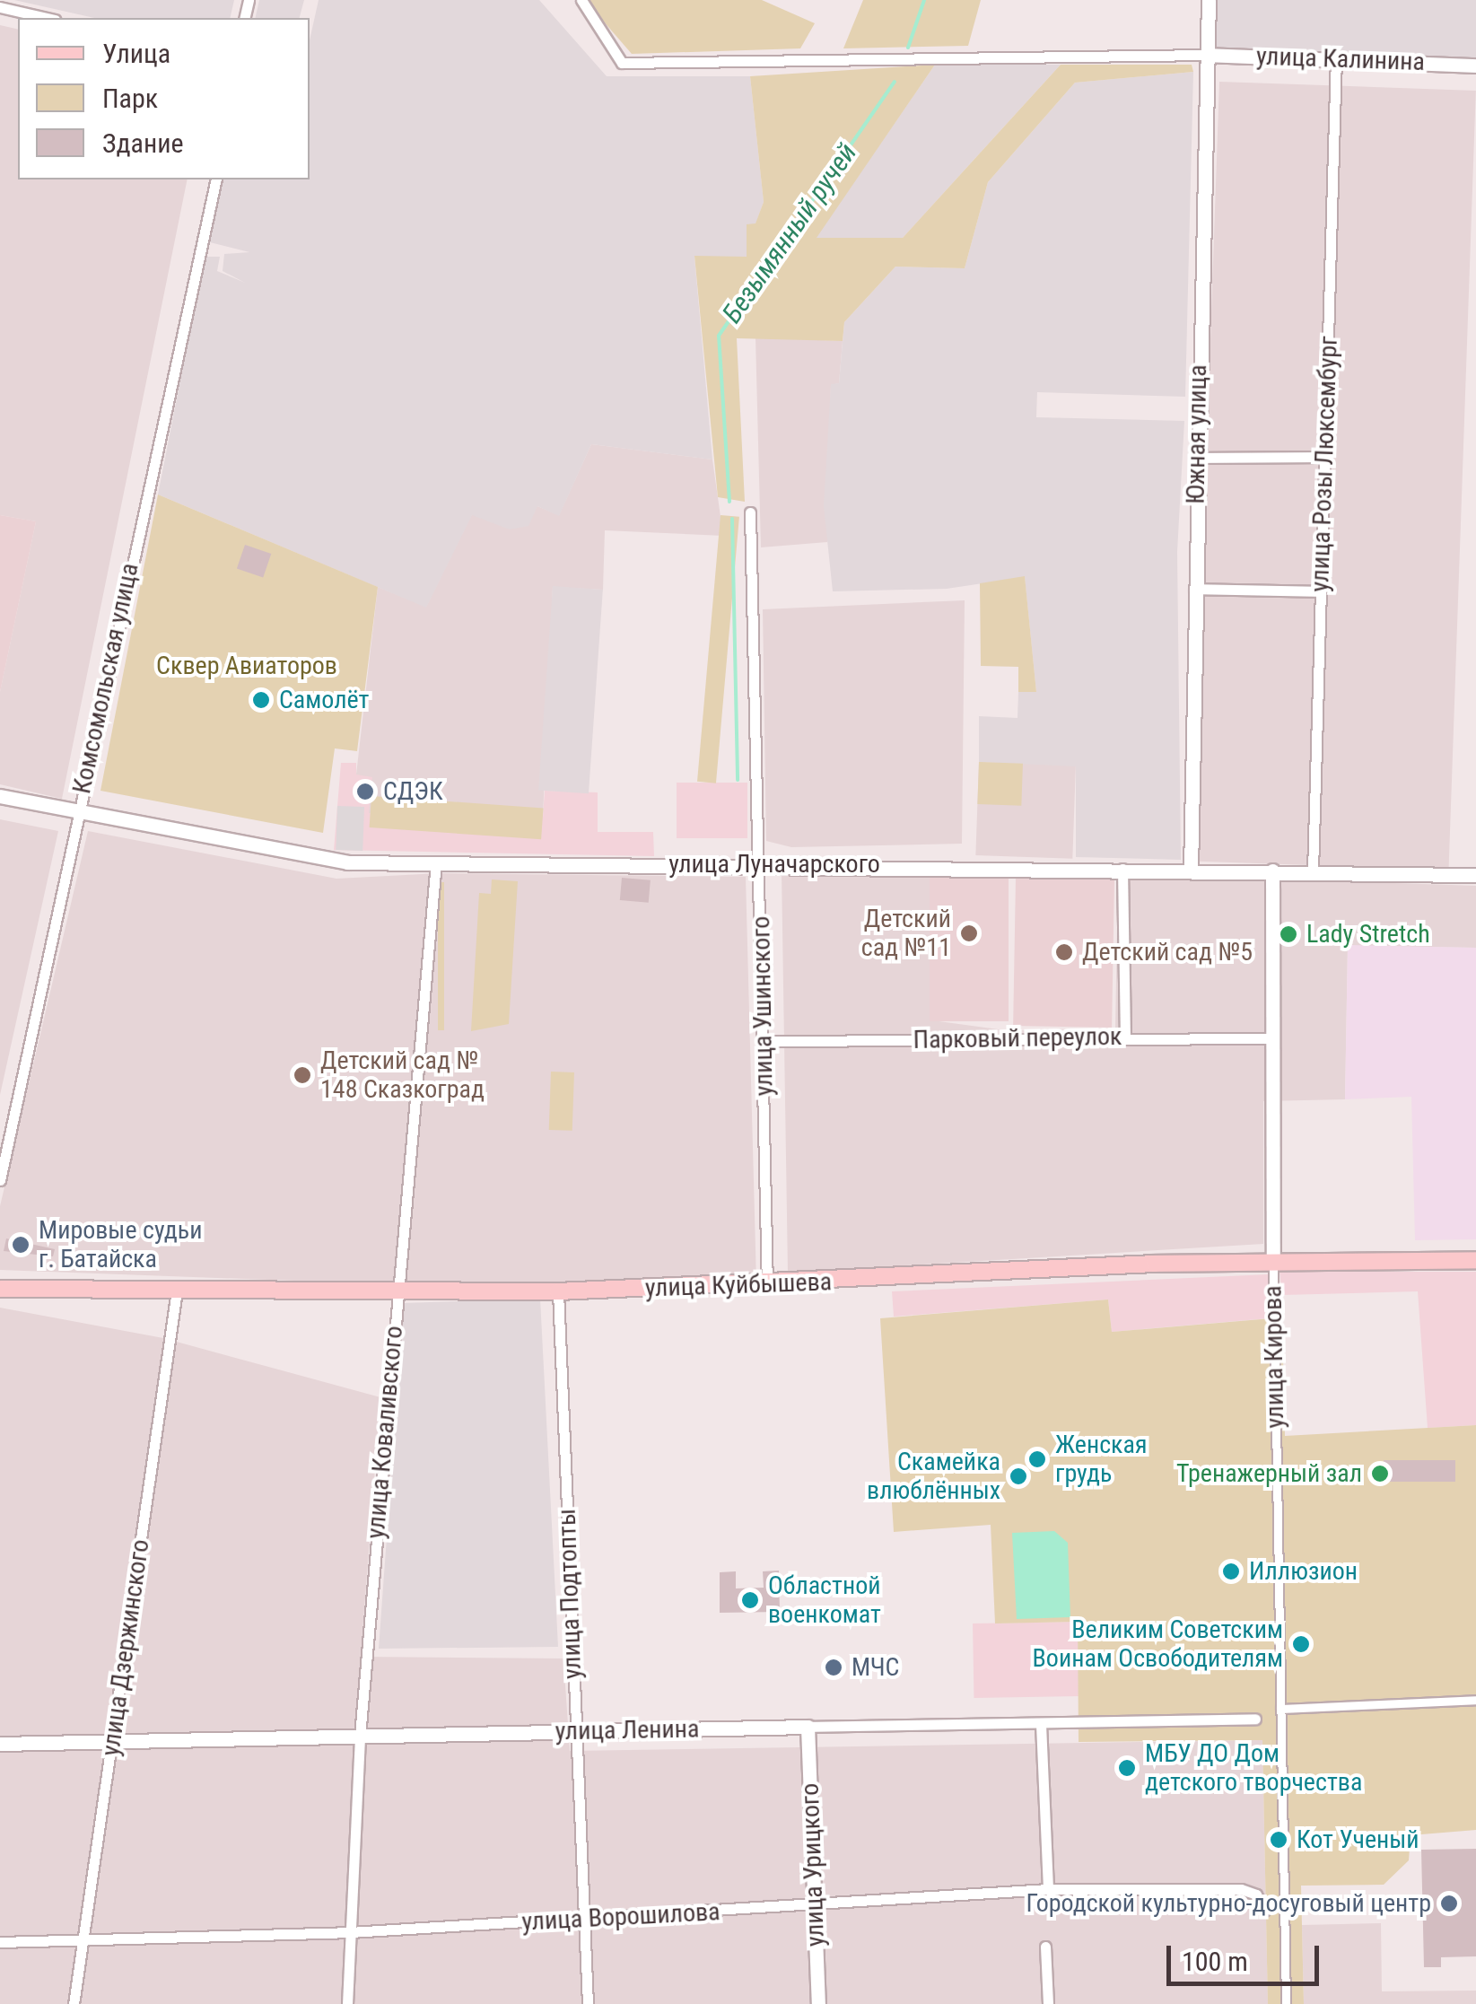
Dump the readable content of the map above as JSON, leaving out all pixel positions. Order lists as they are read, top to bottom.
{
  "streets": {
    "main road": ["улица Куйбышева"],
    "street": [
      "улица Калинина",
      "Южная улица",
      "улица Розы Люксембург",
      "Комсомольская улица",
      "улица Луначарского",
      "улица Ушинского",
      "Парковый переулок",
      "улица Кирова",
      "улица Коваливского",
      "улица Подтопты",
      "улица Дзержинского",
      "улица Ленина",
      "улица Урицкого",
      "улица Ворошилова"
    ]
  },
  "crossings": [
    ["улица Калинина", "Южная улица"],
    ["улица Калинина", "улица Розы Люксембург"],
    ["Южная улица", "улица Луначарского"],
    ["улица Розы Люксембург", "улица Луначарского"],
    ["Комсомольская улица", "улица Луначарского"],
    ["улица Луначарского", "улица Ушинского"],
    ["улица Луначарского", "улица Кирова"],
    ["улица Луначарского", "улица Коваливского"],
    ["улица Ушинского", "Парковый переулок"],
    ["улица Ушинского", "улица Куйбышева"],
    ["Парковый переулок", "улица Кирова"],
    ["улица Куйбышева", "улица Кирова"],
    ["улица Куйбышева", "улица Коваливского"],
    ["улица Куйбышева", "улица Подтопты"],
    ["улица Куйбышева", "улица Дзержинского"],
    ["улица Коваливского", "улица Ленина"],
    ["улица Коваливского", "улица Ворошилова"],
    ["улица Подтопты", "улица Ленина"],
    ["улица Подтопты", "улица Ворошилова"],
    ["улица Дзержинского", "улица Ленина"],
    ["улица Дзержинского", "улица Ворошилова"],
    ["улица Ленина", "улица Урицкого"],
    ["улица Урицкого", "улица Ворошилова"]
  ],
  "water": ["Безымянный ручей"],
  "parks": ["Сквер Авиаторов"],
  "places": [
    "Самолёт",
    "СДЭК",
    "Детский сад №11",
    "Lady Stretch",
    "Детский сад №5",
    "Детский сад № 148 Сказкоград",
    "Мировые судьи г. Батайска",
    "Женская грудь",
    "Тренажерный зал",
    "Скамейка влюблённых",
    "Иллюзион",
    "Областной военкомат",
    "Великим Советским Воинам Освободителям",
    "МЧС",
    "МБУ ДО Дом детского творчества",
    "Кот Ученый",
    "Городской культурно-досуговый центр"
  ],
  "legend": ["Улица", "Парк", "Здание"],
  "scale_bar": "100 m"
}
